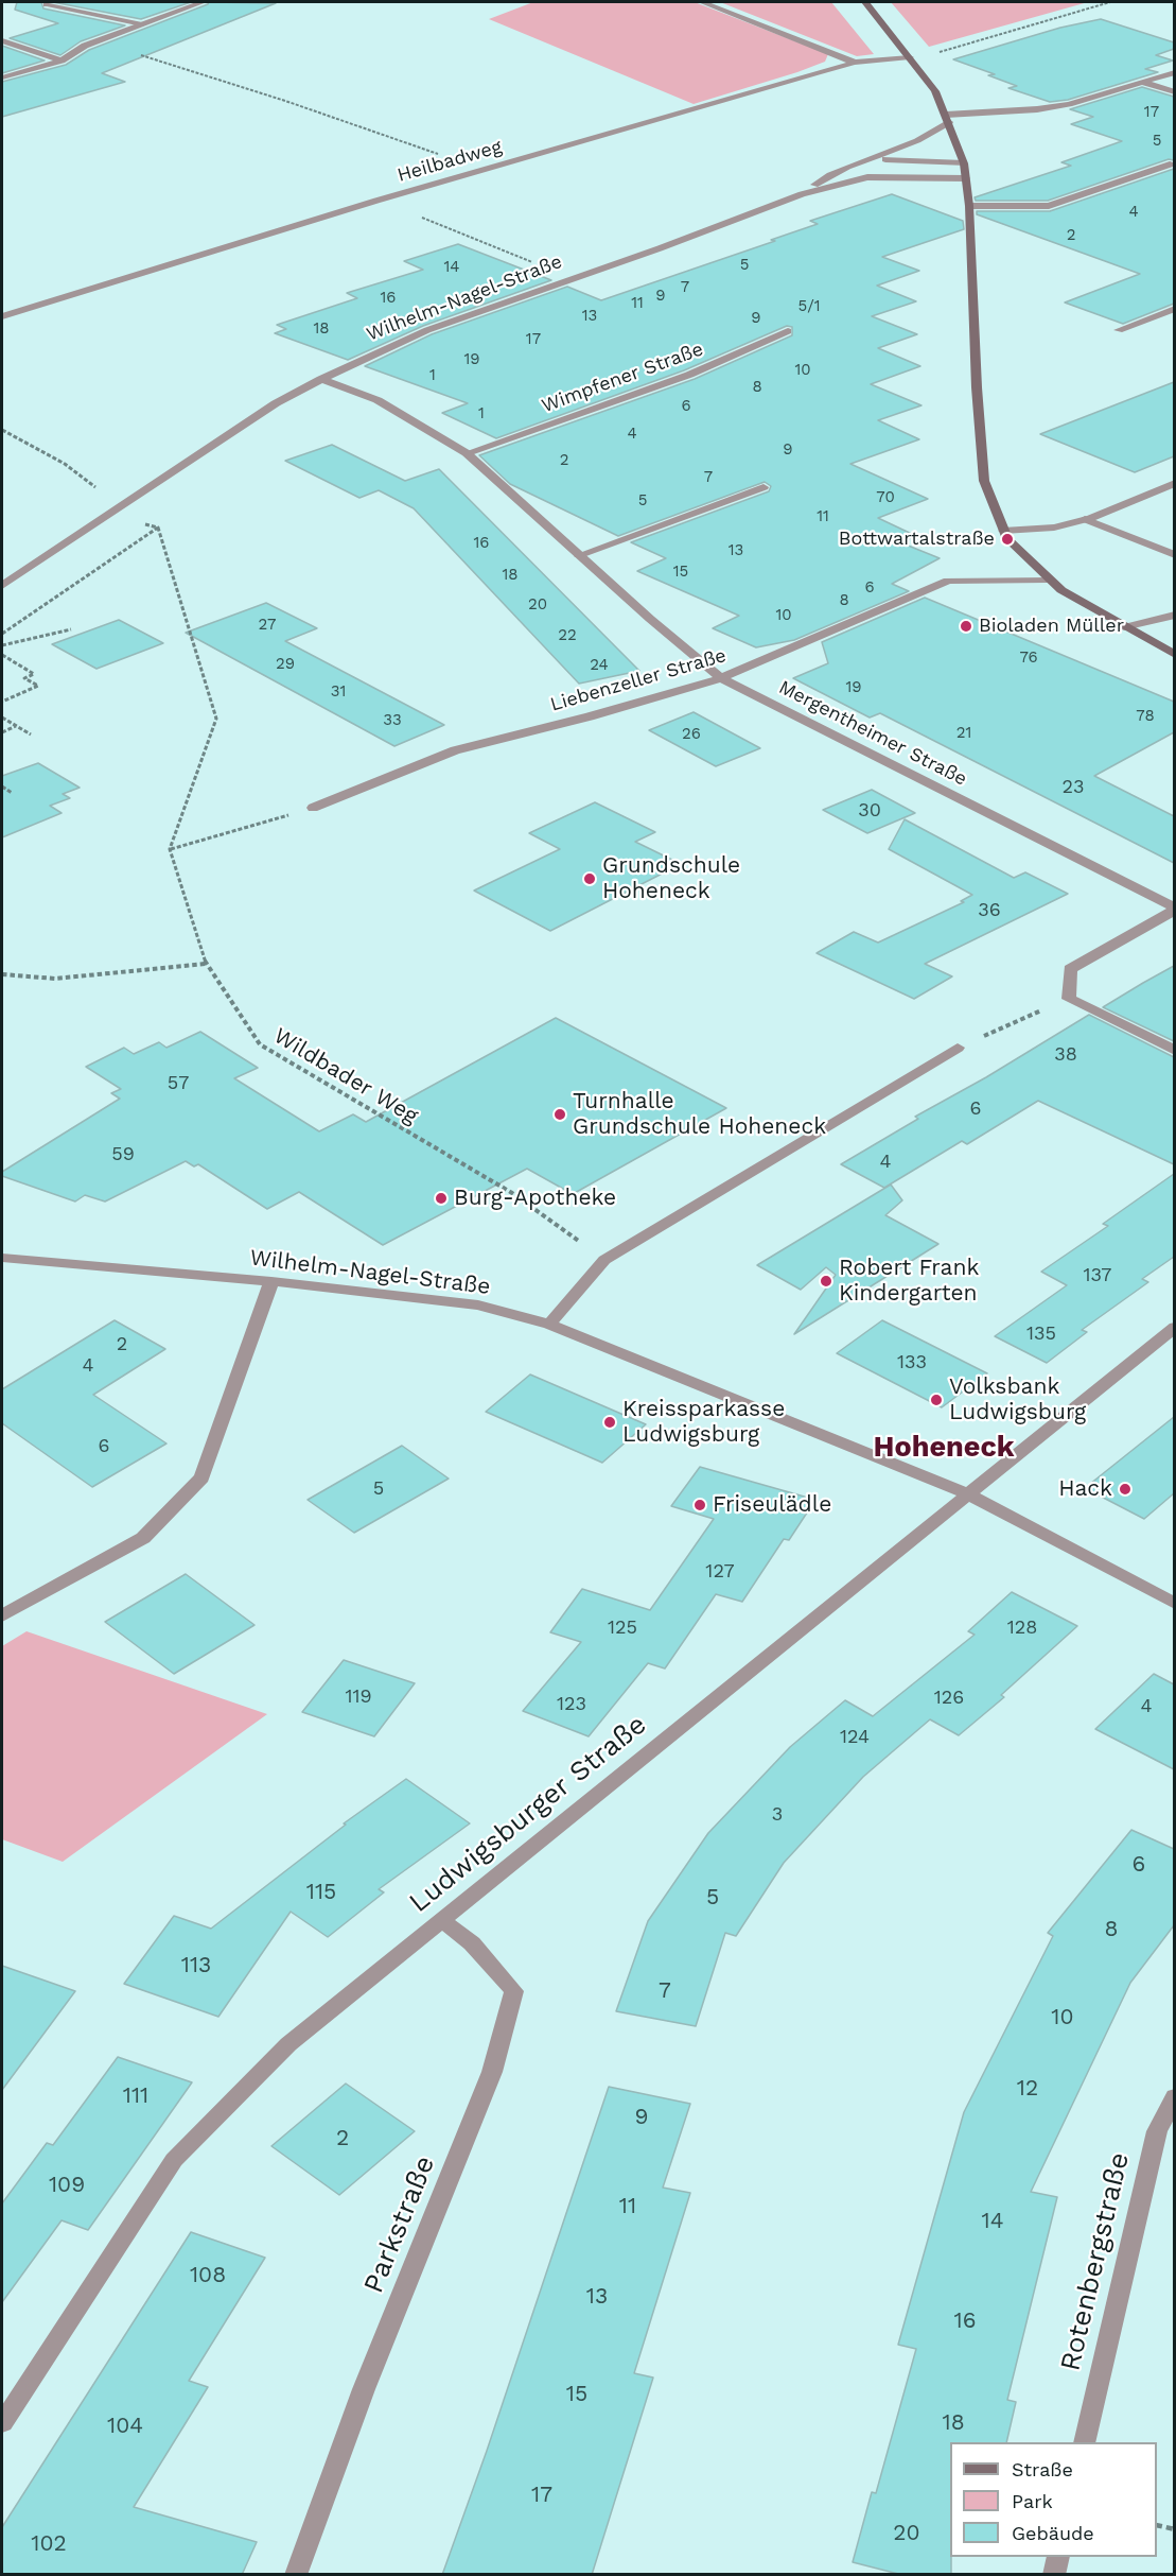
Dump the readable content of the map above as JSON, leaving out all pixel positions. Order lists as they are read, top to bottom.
{
  "streets": {
    "street": [
      "Heilbadweg",
      "Wilhelm-Nagel-Straße",
      "Wimpfener Straße",
      "Liebenzeller Straße",
      "Mergentheimer Straße",
      "Ludwigsburger Straße",
      "Parkstraße",
      "Rotenbergstraße"
    ],
    "path": ["Wildbader Weg"]
  },
  "crossings": [
    ["Wilhelm-Nagel-Straße", "Mergentheimer Straße"],
    ["Wilhelm-Nagel-Straße", "Ludwigsburger Straße"],
    ["Wimpfener Straße", "Mergentheimer Straße"],
    ["Liebenzeller Straße", "Mergentheimer Straße"],
    ["Ludwigsburger Straße", "Parkstraße"]
  ],
  "districts": ["Hoheneck"],
  "places": [
    "Bottwartalstraße",
    "Bioladen Müller",
    "Grundschule Hoheneck",
    "Turnhalle Grundschule Hoheneck",
    "Burg-Apotheke",
    "Robert Frank Kindergarten",
    "Volksbank Ludwigsburg",
    "Kreissparkasse Ludwigsburg",
    "Hack",
    "Friseulädle"
  ],
  "house_numbers": [
    "17",
    "5",
    "4",
    "2",
    "5",
    "14",
    "7",
    "9",
    "16",
    "11",
    "5/1",
    "13",
    "9",
    "18",
    "17",
    "19",
    "10",
    "1",
    "8",
    "6",
    "1",
    "4",
    "9",
    "2",
    "7",
    "70",
    "5",
    "11",
    "16",
    "13",
    "15",
    "18",
    "6",
    "8",
    "20",
    "10",
    "27",
    "22",
    "76",
    "29",
    "24",
    "19",
    "31",
    "78",
    "33",
    "21",
    "26",
    "23",
    "30",
    "36",
    "38",
    "57",
    "6",
    "59",
    "4",
    "137",
    "135",
    "2",
    "133",
    "4",
    "6",
    "5",
    "127",
    "125",
    "128",
    "119",
    "126",
    "123",
    "4",
    "124",
    "3",
    "6",
    "115",
    "5",
    "8",
    "113",
    "7",
    "10",
    "12",
    "111",
    "9",
    "2",
    "109",
    "11",
    "14",
    "108",
    "13",
    "16",
    "15",
    "18",
    "104",
    "17",
    "20",
    "102"
  ],
  "legend": ["Straße", "Park", "Gebäude"]
}
